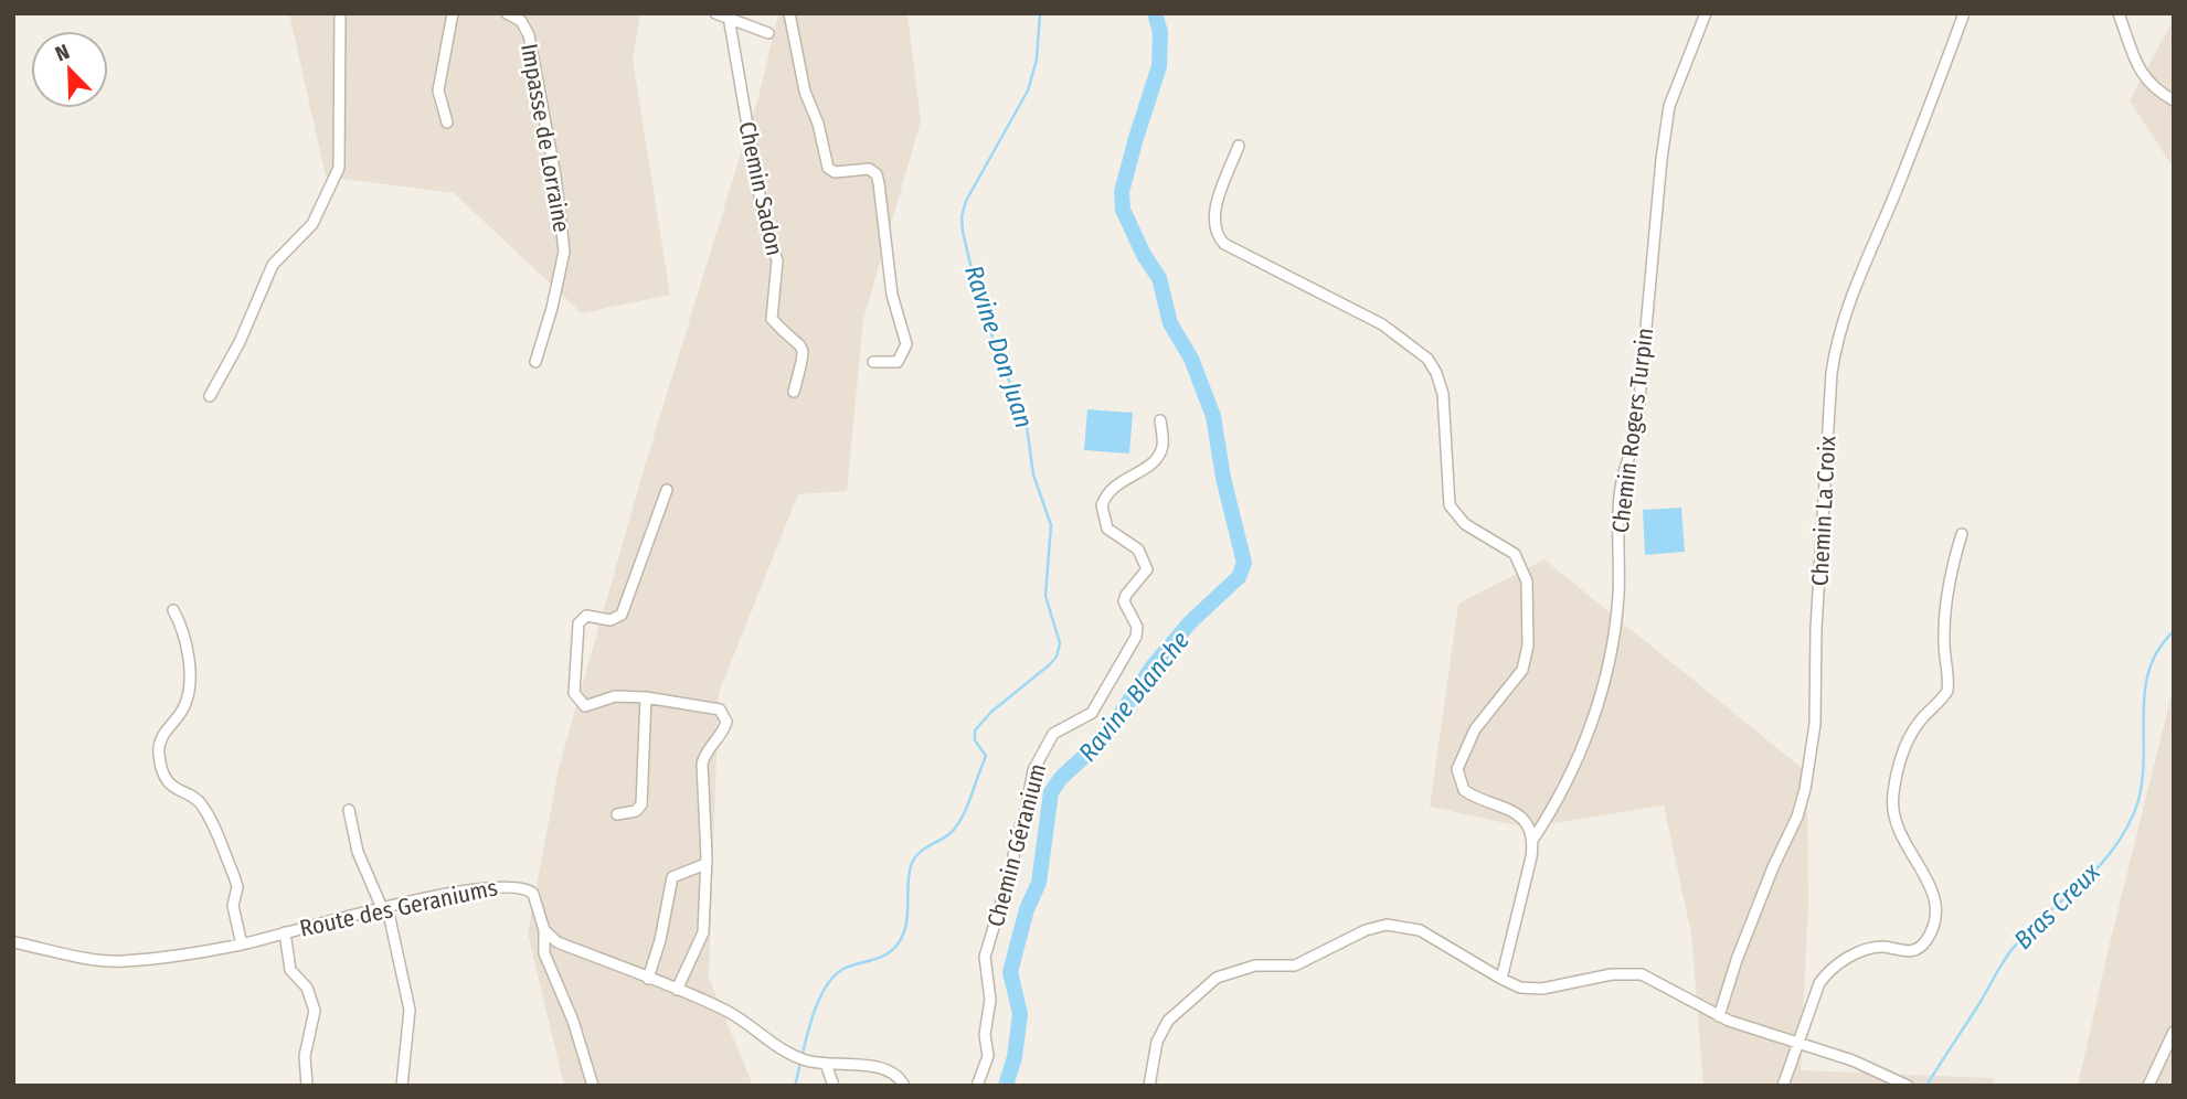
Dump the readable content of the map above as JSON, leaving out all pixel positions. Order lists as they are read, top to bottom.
{
  "streets": {
    "street": [
      "Impasse de Lorraine",
      "Chemin Sadon",
      "Chemin Rogers Turpin",
      "Chemin La Croix",
      "Chemin Géranium",
      "Route des Geraniums"
    ]
  },
  "water": ["Ravine Don Juan", "Ravine Blanche", "Bras Creux"],
  "north": "top left"
}
